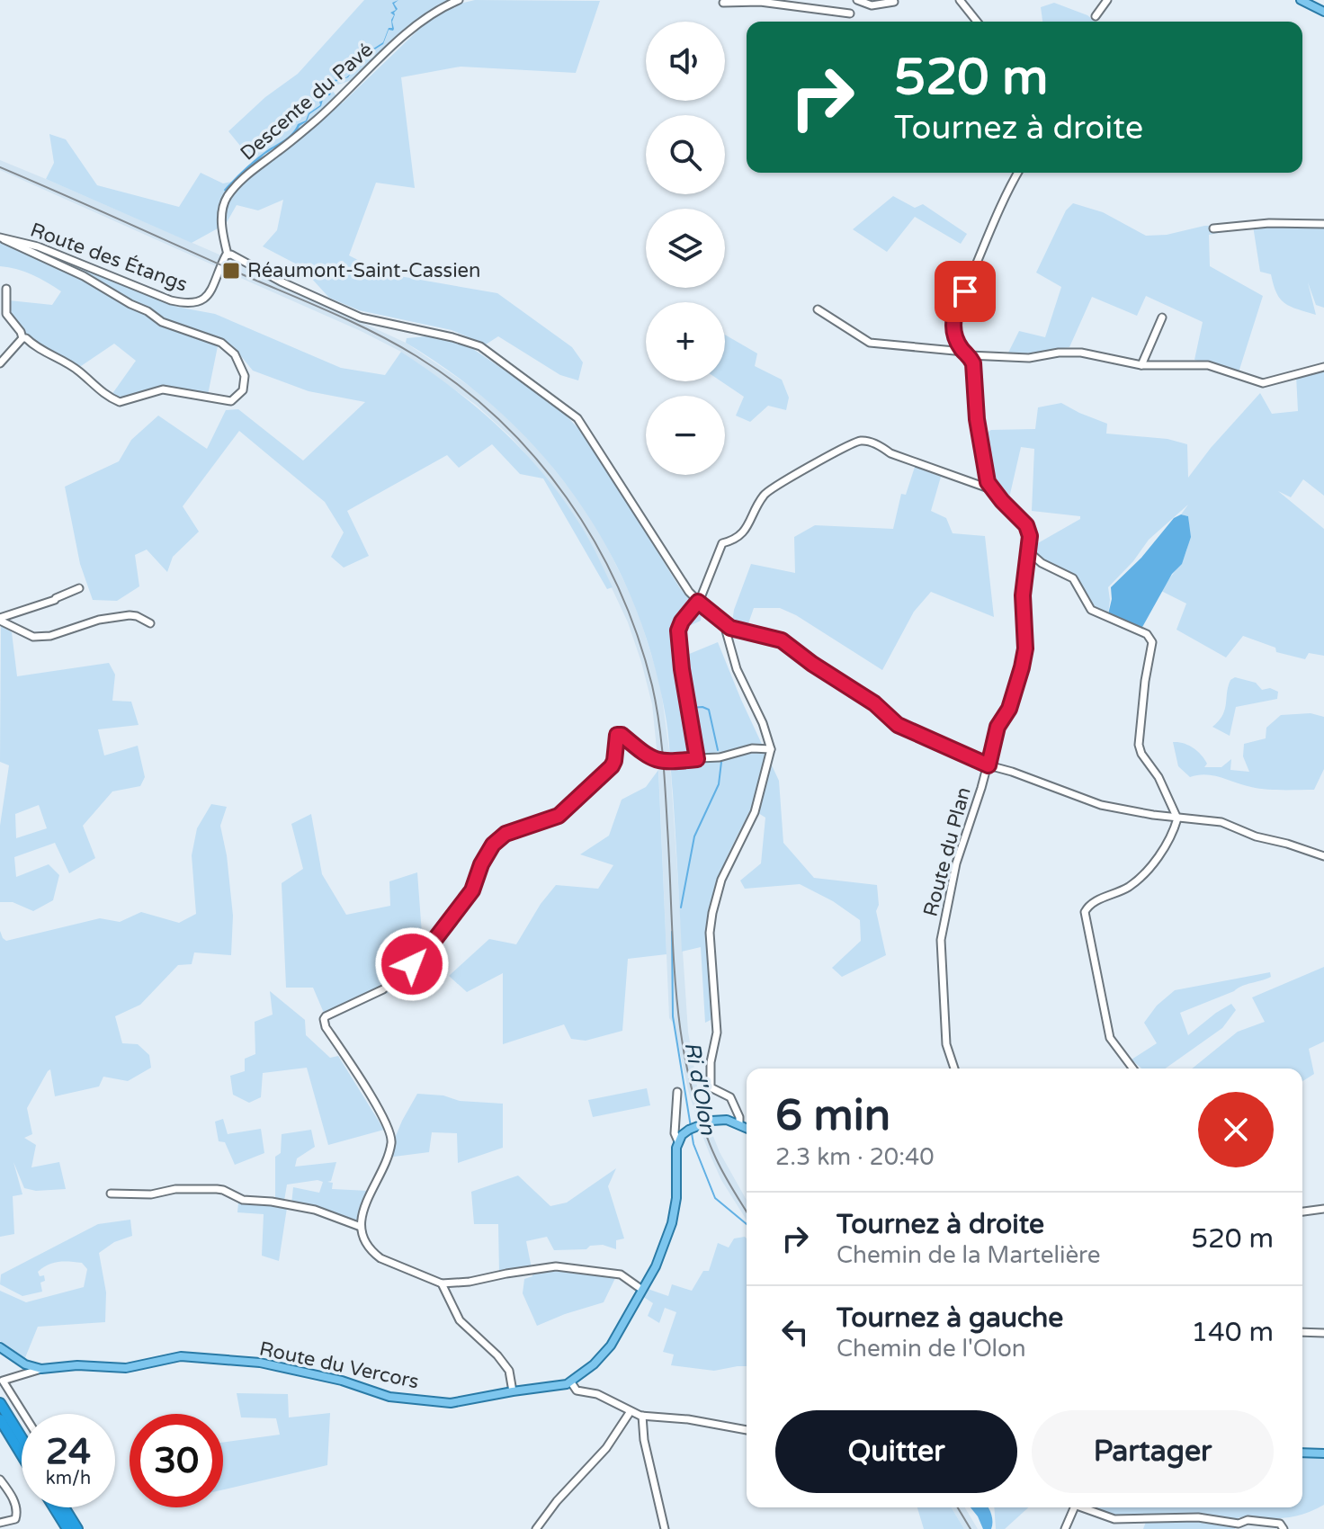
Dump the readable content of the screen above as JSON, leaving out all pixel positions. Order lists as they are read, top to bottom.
{
  "streets": {
    "main road": ["Route du Vercors"],
    "street": ["Descente du Pavé", "Route des Étangs", "Route du Plan"]
  },
  "crossings": [
    ["Descente du Pavé", "Route des Étangs"]
  ],
  "water": ["Ri d'Olon"],
  "places": {
    "transit": ["Réaumont-Saint-Cassien"]
  },
  "page": {
    "map_buttons": ["+", "−"],
    "turn": ["520 m", "Tournez à droite"],
    "heading": ["6 min", "2.3 km · 20:40"],
    "list": [
      {
        "name": "Tournez à droite",
        "note": "Chemin de la Martelière",
        "value": "520 m"
      },
      {
        "name": "Tournez à gauche",
        "note": "Chemin de l'Olon",
        "value": "140 m"
      }
    ],
    "buttons": ["Quitter", "Partager"],
    "speed": "24 km/h",
    "limit": "30"
  }
}
